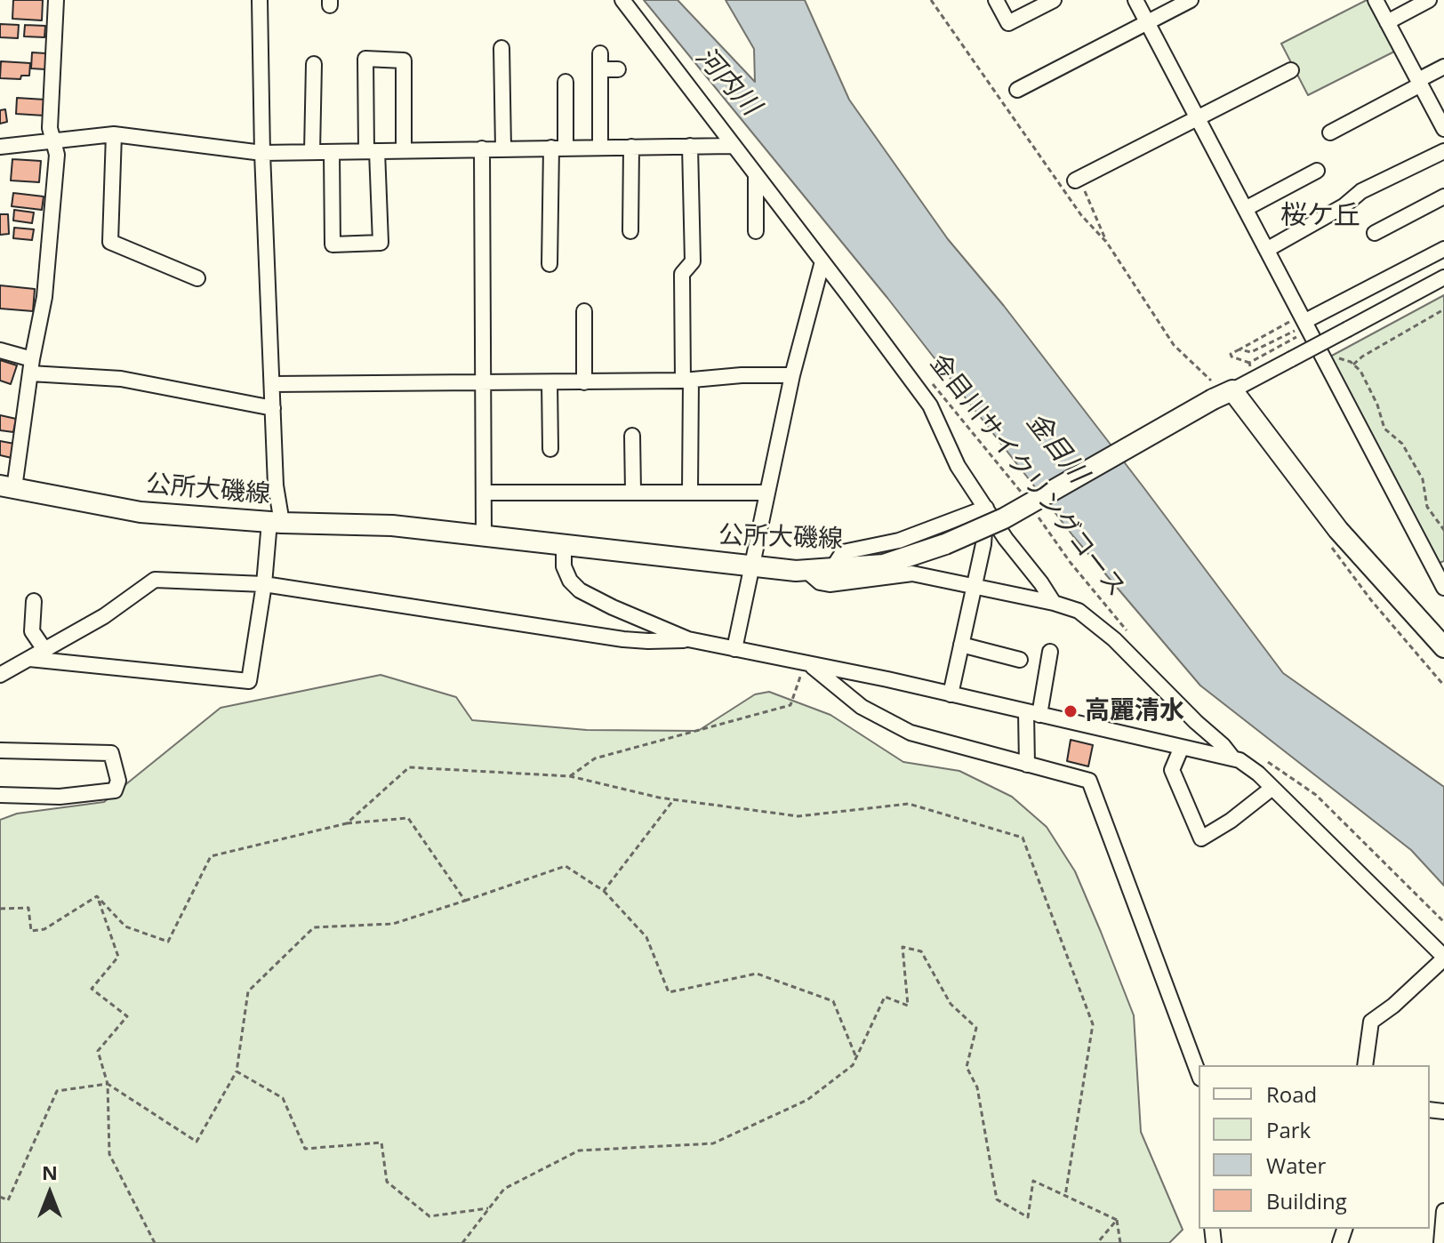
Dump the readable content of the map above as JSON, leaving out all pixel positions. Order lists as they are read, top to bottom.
{
  "streets": {
    "main road": ["公所大磯線"],
    "path": ["金目川サイクリングコース"]
  },
  "districts": ["桜ケ丘"],
  "water": ["河内川", "金目川"],
  "places": ["高麗清水"],
  "legend": [
    "Road",
    "Park",
    "Water",
    "Building"
  ],
  "north": "top"
}
